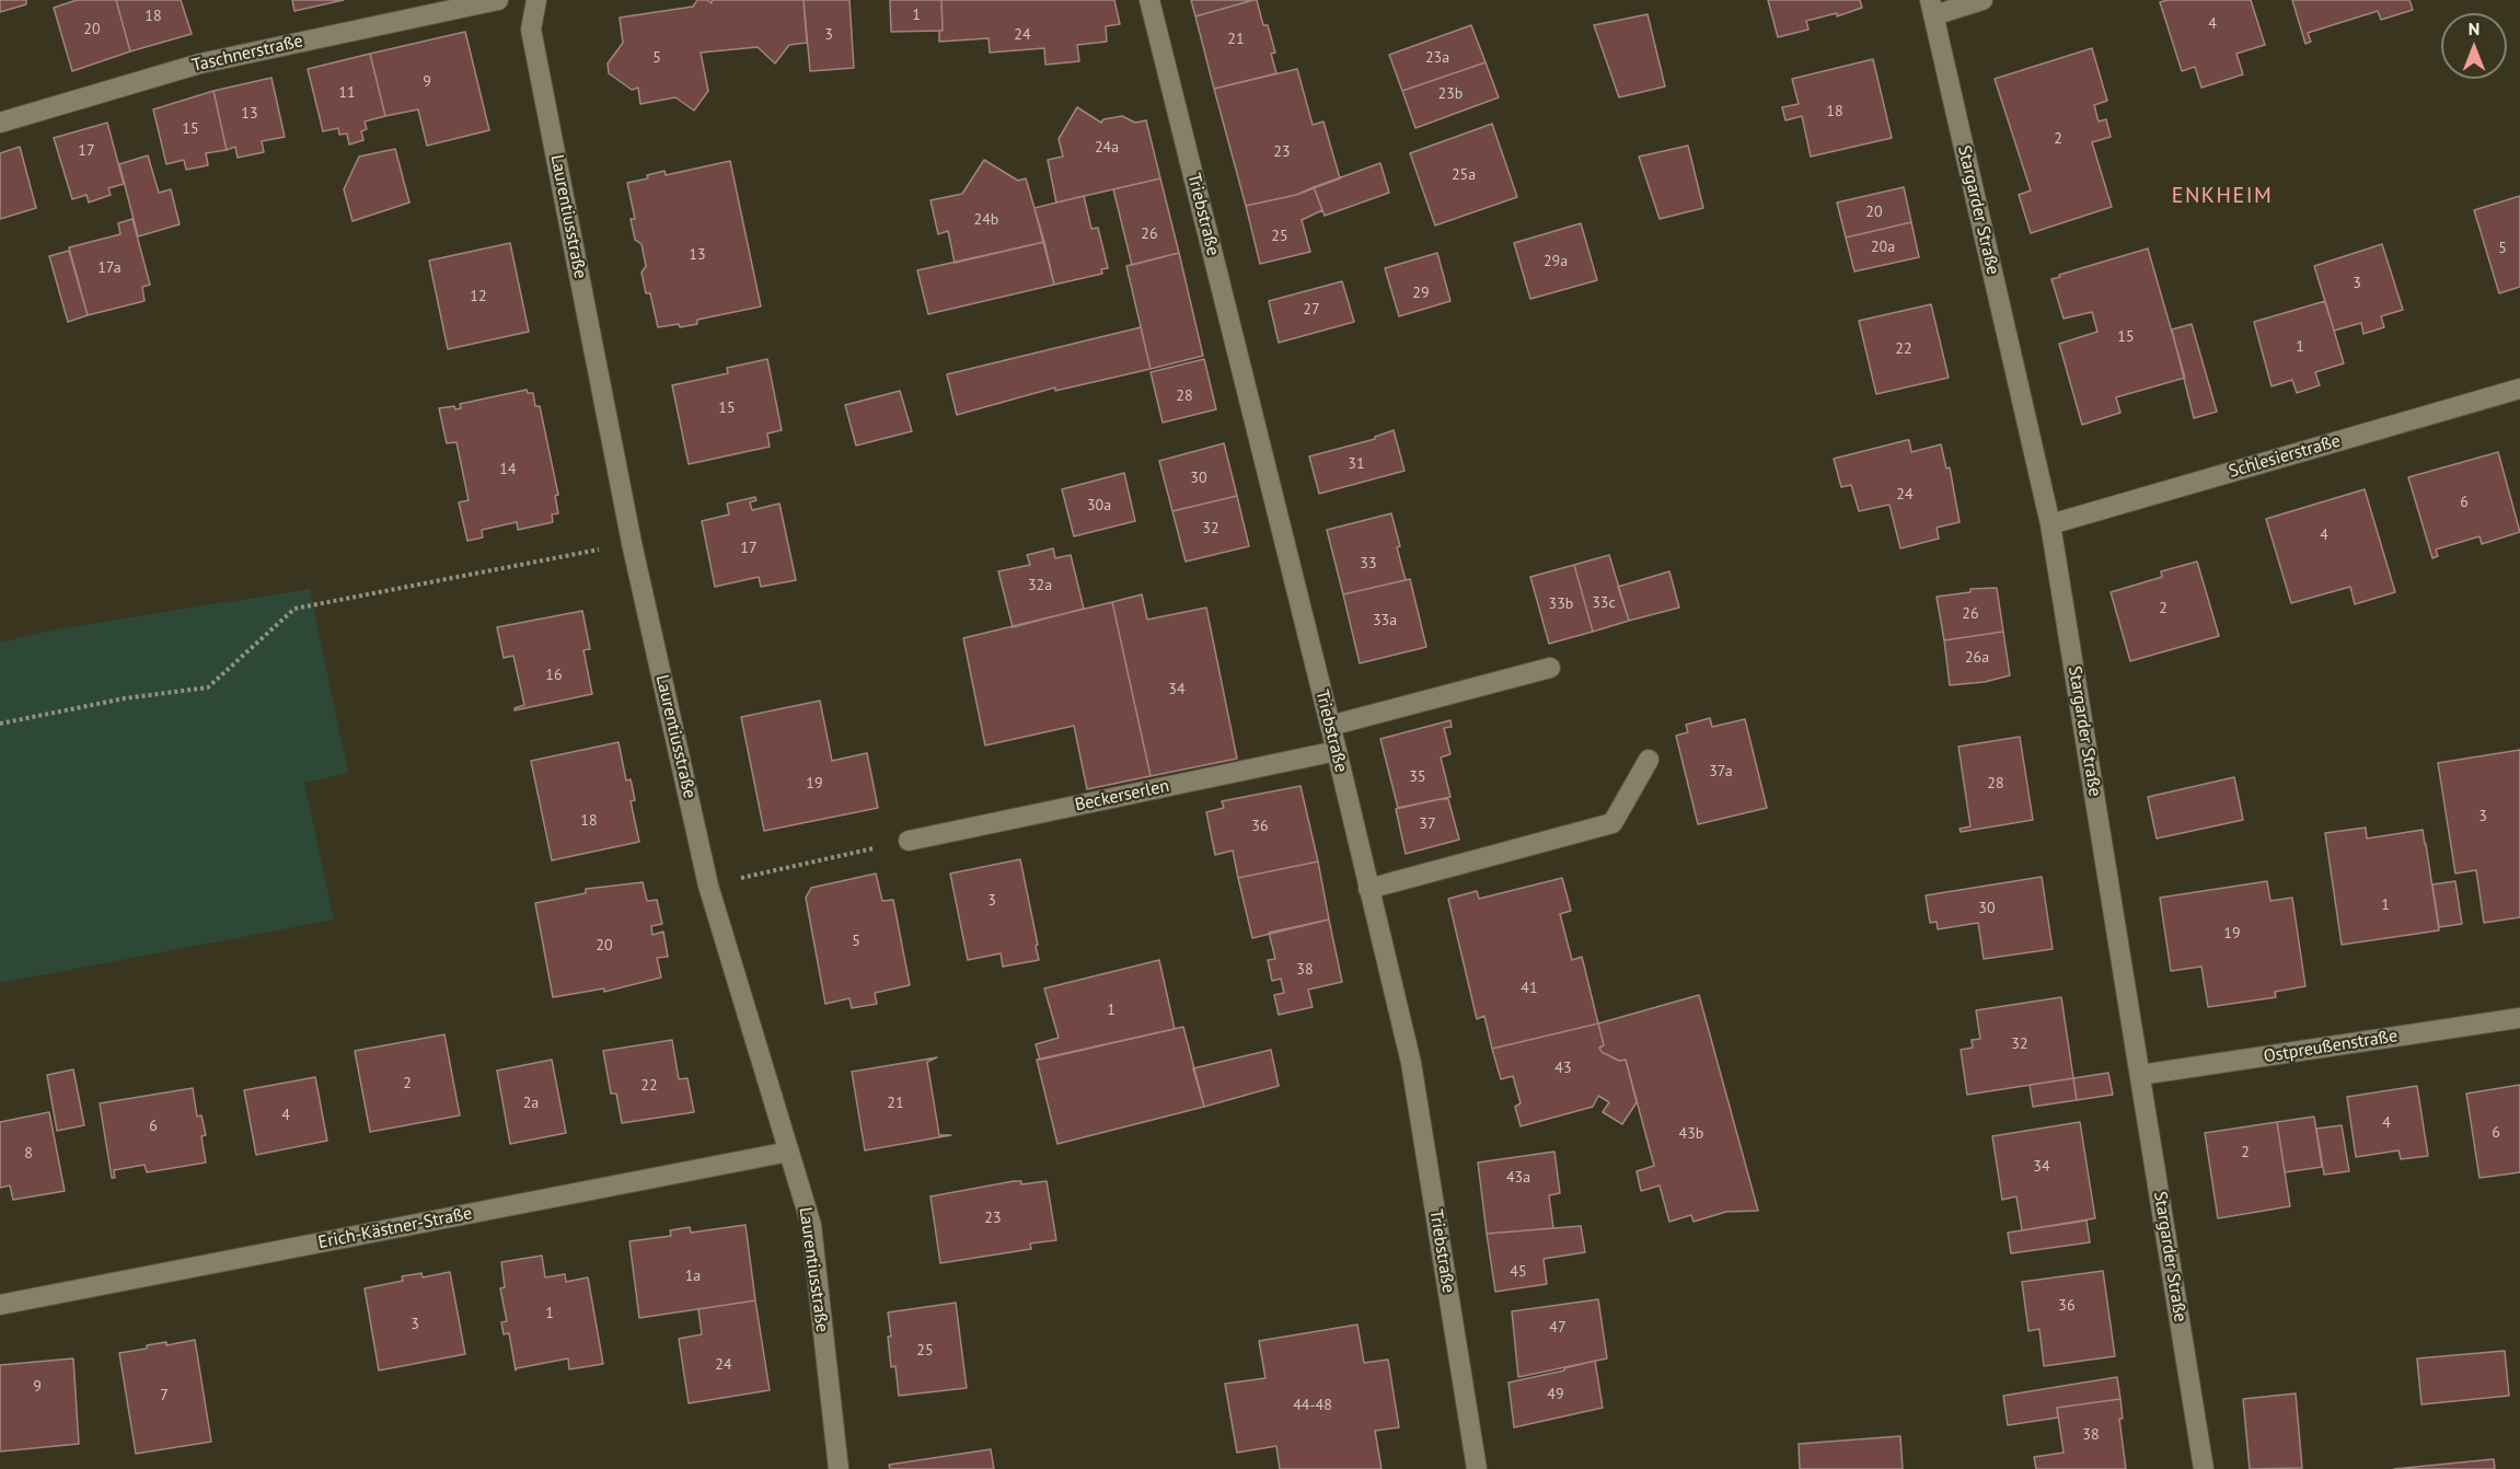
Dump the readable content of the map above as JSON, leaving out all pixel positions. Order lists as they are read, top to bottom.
{
  "streets": {
    "street": [
      "Taschnerstraße",
      "Stargarder Straße",
      "Triebstraße",
      "Laurentiusstraße",
      "Schlesierstraße",
      "Beckerserlen",
      "Ostpreußenstraße",
      "Erich-Kästner-Straße"
    ]
  },
  "crossings": [
    ["Stargarder Straße", "Schlesierstraße"],
    ["Stargarder Straße", "Ostpreußenstraße"],
    ["Triebstraße", "Beckerserlen"],
    ["Laurentiusstraße", "Erich-Kästner-Straße"]
  ],
  "districts": ["ENKHEIM"],
  "house_numbers": [
    "1",
    "18",
    "4",
    "20",
    "3",
    "24",
    "21",
    "5",
    "23a",
    "9",
    "11",
    "23b",
    "18",
    "13",
    "15",
    "2",
    "24a",
    "17",
    "23",
    "25a",
    "20",
    "24b",
    "26",
    "25",
    "20a",
    "5",
    "13",
    "29a",
    "17a",
    "3",
    "29",
    "12",
    "27",
    "15",
    "1",
    "22",
    "28",
    "15",
    "31",
    "14",
    "30",
    "24",
    "6",
    "30a",
    "32",
    "4",
    "17",
    "33",
    "32a",
    "33c",
    "33b",
    "2",
    "26",
    "33a",
    "26a",
    "16",
    "34",
    "37a",
    "35",
    "19",
    "28",
    "3",
    "18",
    "37",
    "36",
    "3",
    "1",
    "30",
    "19",
    "5",
    "20",
    "38",
    "41",
    "1",
    "32",
    "43",
    "2",
    "22",
    "2a",
    "21",
    "4",
    "4",
    "6",
    "6",
    "43b",
    "2",
    "8",
    "34",
    "43a",
    "23",
    "45",
    "1a",
    "36",
    "1",
    "3",
    "47",
    "25",
    "24",
    "9",
    "49",
    "7",
    "44-48",
    "38"
  ],
  "north": "top"
}
